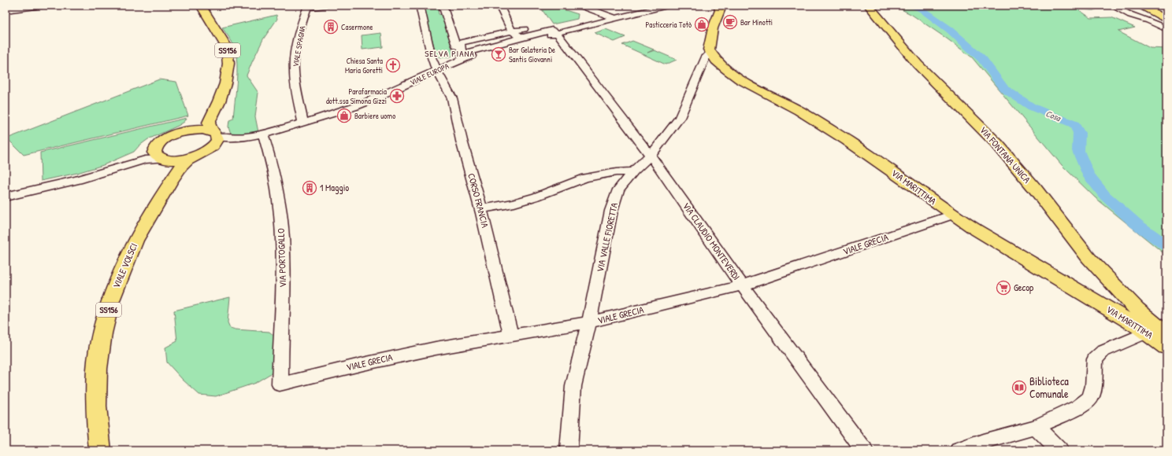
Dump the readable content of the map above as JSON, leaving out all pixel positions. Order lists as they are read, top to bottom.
{
  "streets": {
    "main road": [
      "SS156",
      "VIA FONTANA UNICA",
      "VIA MARITTIMA",
      "VIALE VOLSCI"
    ],
    "street": [
      "VIALE SPAGNA",
      "VIALE EUROPA",
      "CORSO FRANCIA",
      "VIA VALLE FIORETTA",
      "VIA CLAUDIO MONTEVERDI",
      "VIALE GRECIA",
      "VIA PORTOGALLO"
    ]
  },
  "crossings": [
    ["VIALE SPAGNA", "VIALE EUROPA"],
    ["SS156", "VIALE EUROPA"],
    ["SS156", "VIALE VOLSCI"],
    ["VIALE EUROPA", "CORSO FRANCIA"],
    ["VIALE EUROPA", "VIA CLAUDIO MONTEVERDI"],
    ["VIALE EUROPA", "VIA PORTOGALLO"],
    ["VIALE EUROPA", "VIALE VOLSCI"],
    ["VIA FONTANA UNICA", "VIA MARITTIMA"],
    ["VIA MARITTIMA", "VIA VALLE FIORETTA"],
    ["VIA MARITTIMA", "VIALE GRECIA"],
    ["CORSO FRANCIA", "VIALE GRECIA"],
    ["VIA VALLE FIORETTA", "VIA CLAUDIO MONTEVERDI"],
    ["VIA VALLE FIORETTA", "VIALE GRECIA"],
    ["VIA CLAUDIO MONTEVERDI", "VIALE GRECIA"],
    ["VIALE GRECIA", "VIA PORTOGALLO"]
  ],
  "districts": ["SELVA PIANA"],
  "water": ["Cosa"],
  "places": {
    "cafe": ["Bar Minotti"],
    "shop": ["Pasticceria Totò", "Barbiere uomo"],
    "building": ["Casermone", "1 Maggio"],
    "bar": ["Bar Gelateria De Santis Giovanni"],
    "church": ["Chiesa Santa Maria Goretti"],
    "pharmacy": ["Parafarmacia dott.ssa Simona Gizzi"],
    "supermarket": ["Gecop"],
    "library": ["Biblioteca Comunale"]
  }
}
